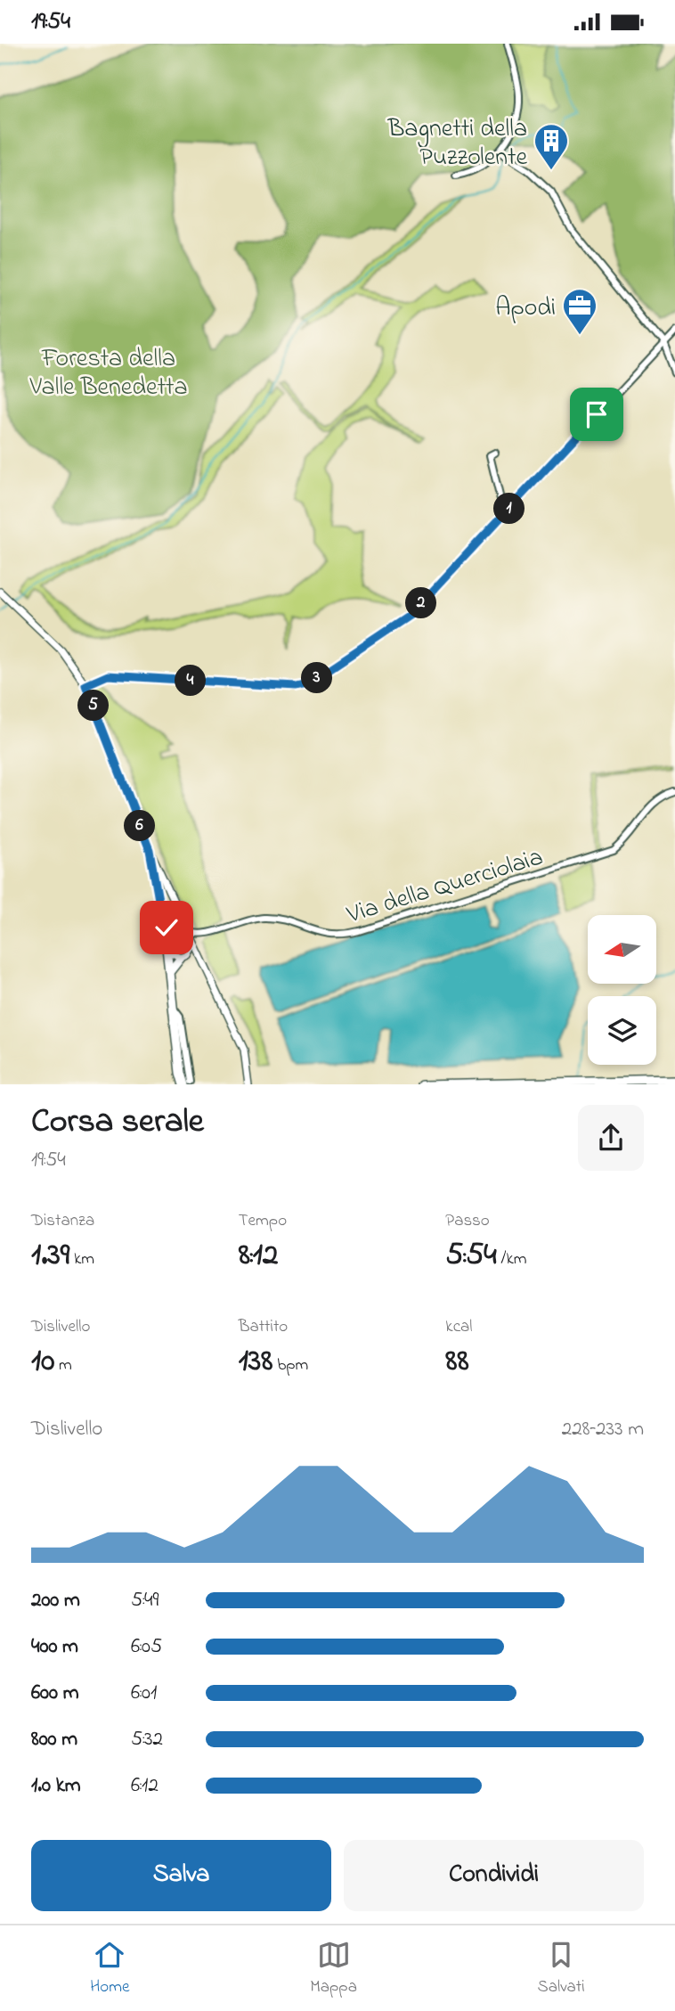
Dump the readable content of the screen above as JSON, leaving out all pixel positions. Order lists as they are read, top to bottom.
{
  "streets": {
    "street": ["Via della Querciolaia"]
  },
  "parks": ["Foresta della Valle Benedetta"],
  "places": {
    "building": ["Bagnetti della Puzzolente"],
    "office": ["Apodi"]
  },
  "north": "left",
  "page": {
    "status": "19:54",
    "pins": [
      "1",
      "2",
      "3",
      "4",
      "5",
      "6"
    ],
    "heading": ["Corsa serale", "19:54"],
    "stats": [
      ["Distanza", "1.39 km"],
      ["Tempo", "8:12"],
      ["Passo", "5:54 /km"],
      ["Dislivello", "10 m"],
      ["Battito", "138 bpm"],
      ["kcal", "88"]
    ],
    "chart": ["Dislivello", "228–233 m"],
    "list": [
      {
        "name": "200 m",
        "note": "5:49"
      },
      {
        "name": "400 m",
        "note": "6:05"
      },
      {
        "name": "600 m",
        "note": "6:01"
      },
      {
        "name": "800 m",
        "note": "5:32"
      },
      {
        "name": "1.0 km",
        "note": "6:12"
      }
    ],
    "buttons": ["Salva", "Condividi"],
    "tabs": ["Home", "Mappa", "Salvati"]
  }
}
